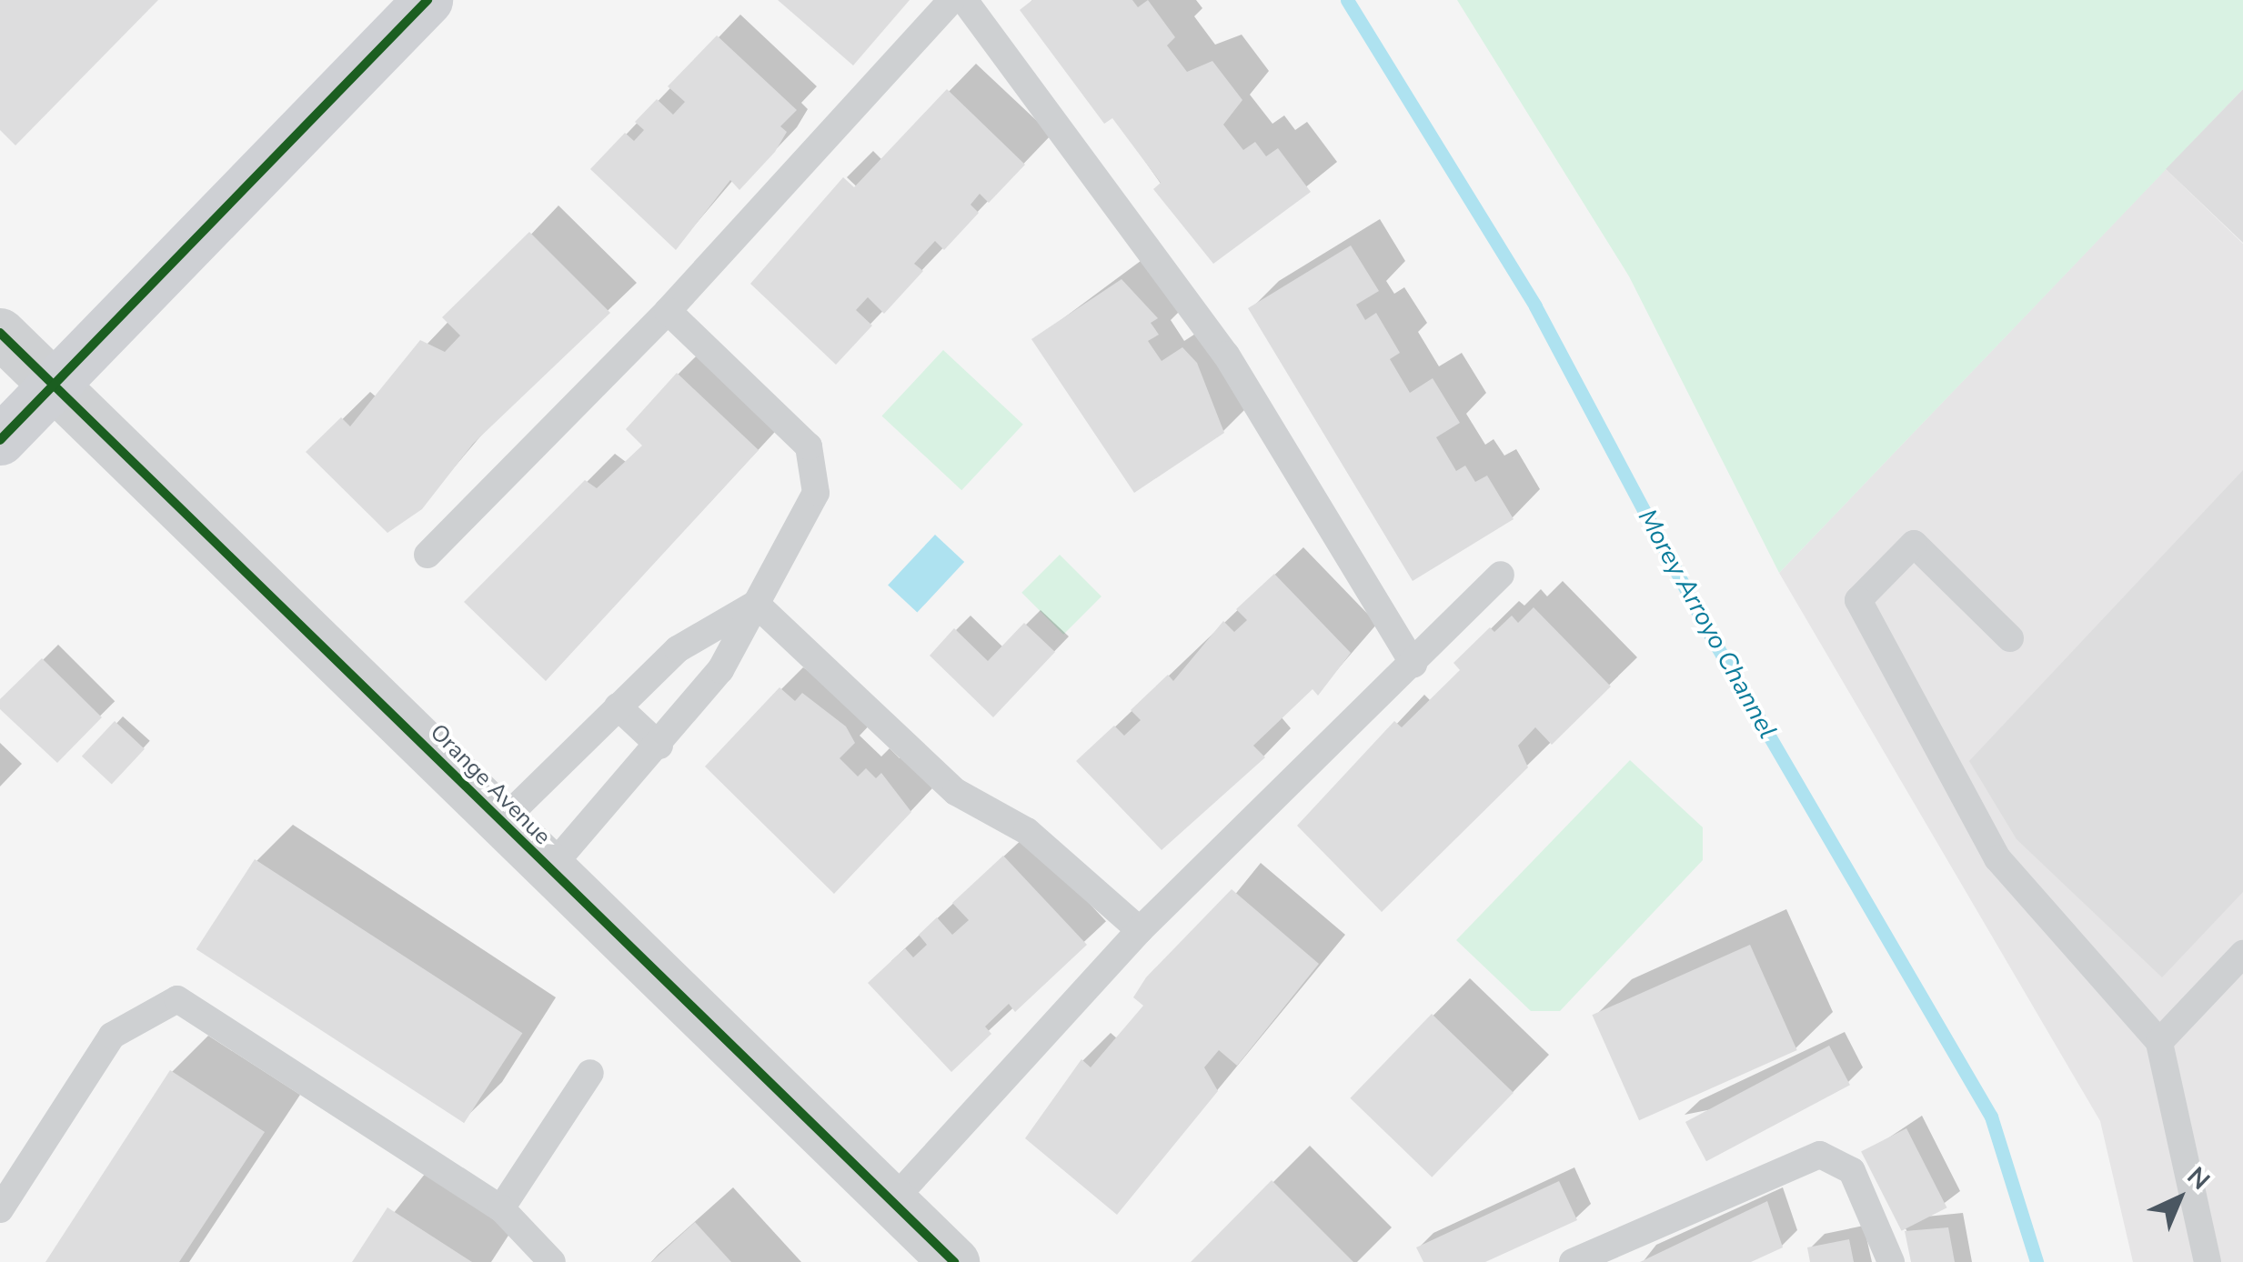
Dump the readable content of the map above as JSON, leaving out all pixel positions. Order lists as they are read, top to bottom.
{
  "streets": {
    "street": ["Orange Avenue"]
  },
  "water": ["Morey Arroyo Channel"],
  "north": "top right"
}
